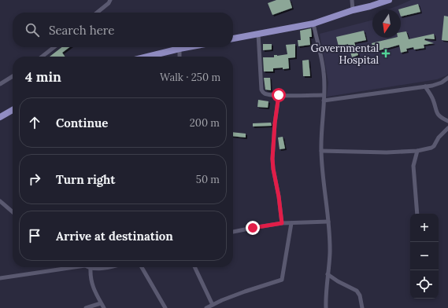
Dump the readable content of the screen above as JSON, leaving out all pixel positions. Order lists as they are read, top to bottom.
{
  "places": {
    "health": ["Governmental Hospital"]
  },
  "north": "bottom",
  "page": {
    "search": "Search here",
    "heading": ["4 min", "Walk · 250 m"],
    "list": [
      ["Continue", "200 m"],
      ["Turn right", "50 m"],
      "Arrive at destination"
    ],
    "map_buttons": ["+", "−"]
  }
}
